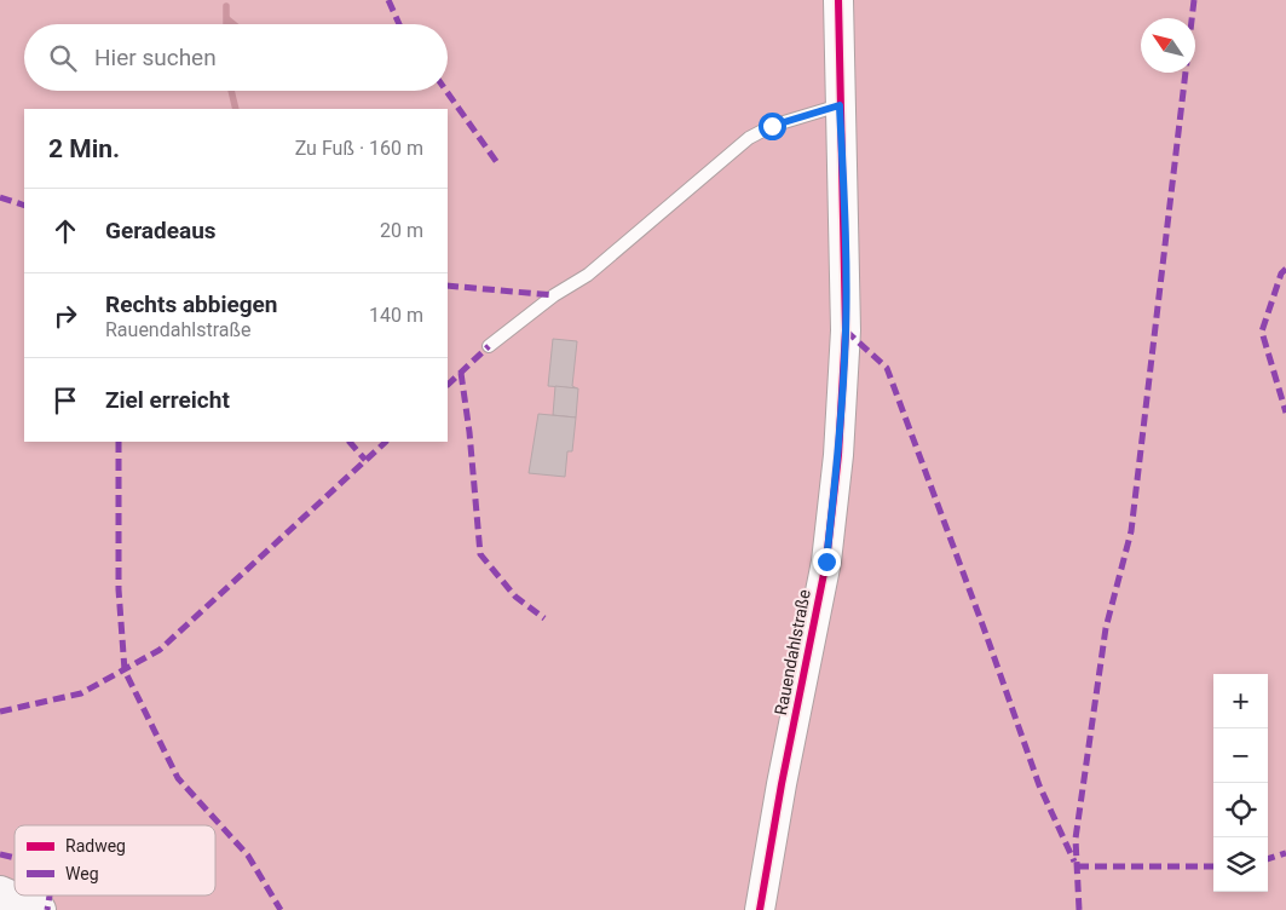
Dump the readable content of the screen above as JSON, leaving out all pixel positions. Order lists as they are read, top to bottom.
{
  "streets": {
    "street": ["Rauendahlstraße"]
  },
  "legend": ["Radweg", "Weg"],
  "north": "top left",
  "page": {
    "search": "Hier suchen",
    "heading": ["2 Min.", "Zu Fuß · 160 m"],
    "list": [
      ["Geradeaus", "20 m"],
      ["Rechts abbiegen", "Rauendahlstraße", "140 m"],
      "Ziel erreicht"
    ],
    "map_buttons": ["+", "−"]
  }
}
